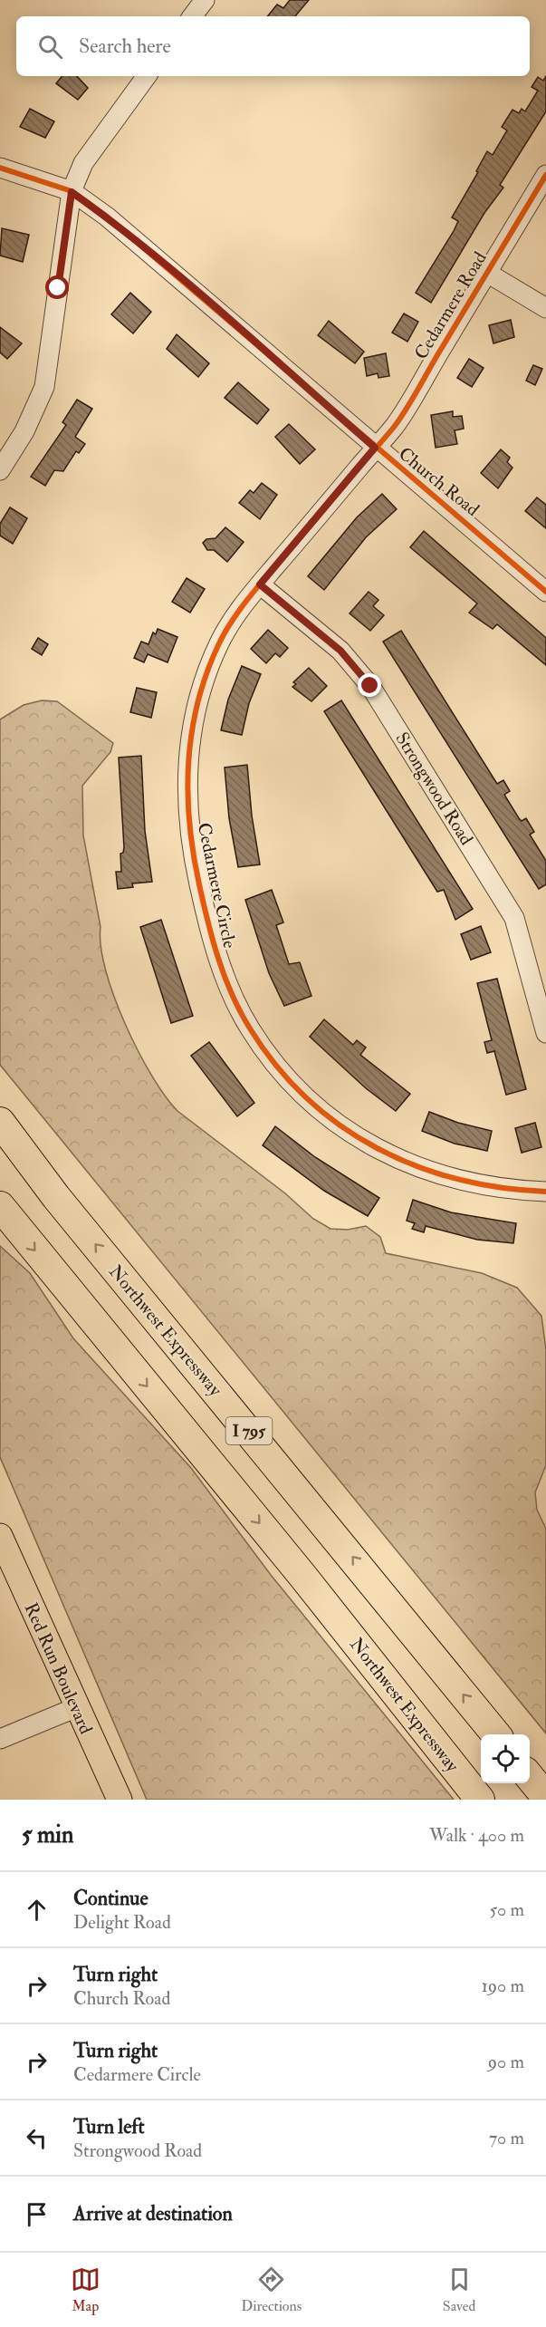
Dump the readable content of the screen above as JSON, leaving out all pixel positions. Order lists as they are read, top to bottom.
{
  "streets": {
    "highway": ["Northwest Expressway", "I 795"],
    "main road": ["Red Run Boulevard"],
    "street": [
      "Cedarmere Road",
      "Church Road",
      "Strongwood Road",
      "Cedarmere Circle"
    ]
  },
  "crossings": [
    ["Cedarmere Road", "Church Road"],
    ["Cedarmere Road", "Cedarmere Circle"],
    ["Church Road", "Cedarmere Circle"],
    ["Strongwood Road", "Cedarmere Circle"]
  ],
  "page": {
    "search": "Search here",
    "heading": ["5 min", "Walk · 400 m"],
    "list": [
      ["Continue", "Delight Road", "50 m"],
      ["Turn right", "Church Road", "190 m"],
      ["Turn right", "Cedarmere Circle", "90 m"],
      ["Turn left", "Strongwood Road", "70 m"],
      "Arrive at destination"
    ],
    "nav": ["Map", "Directions", "Saved"]
  }
}
